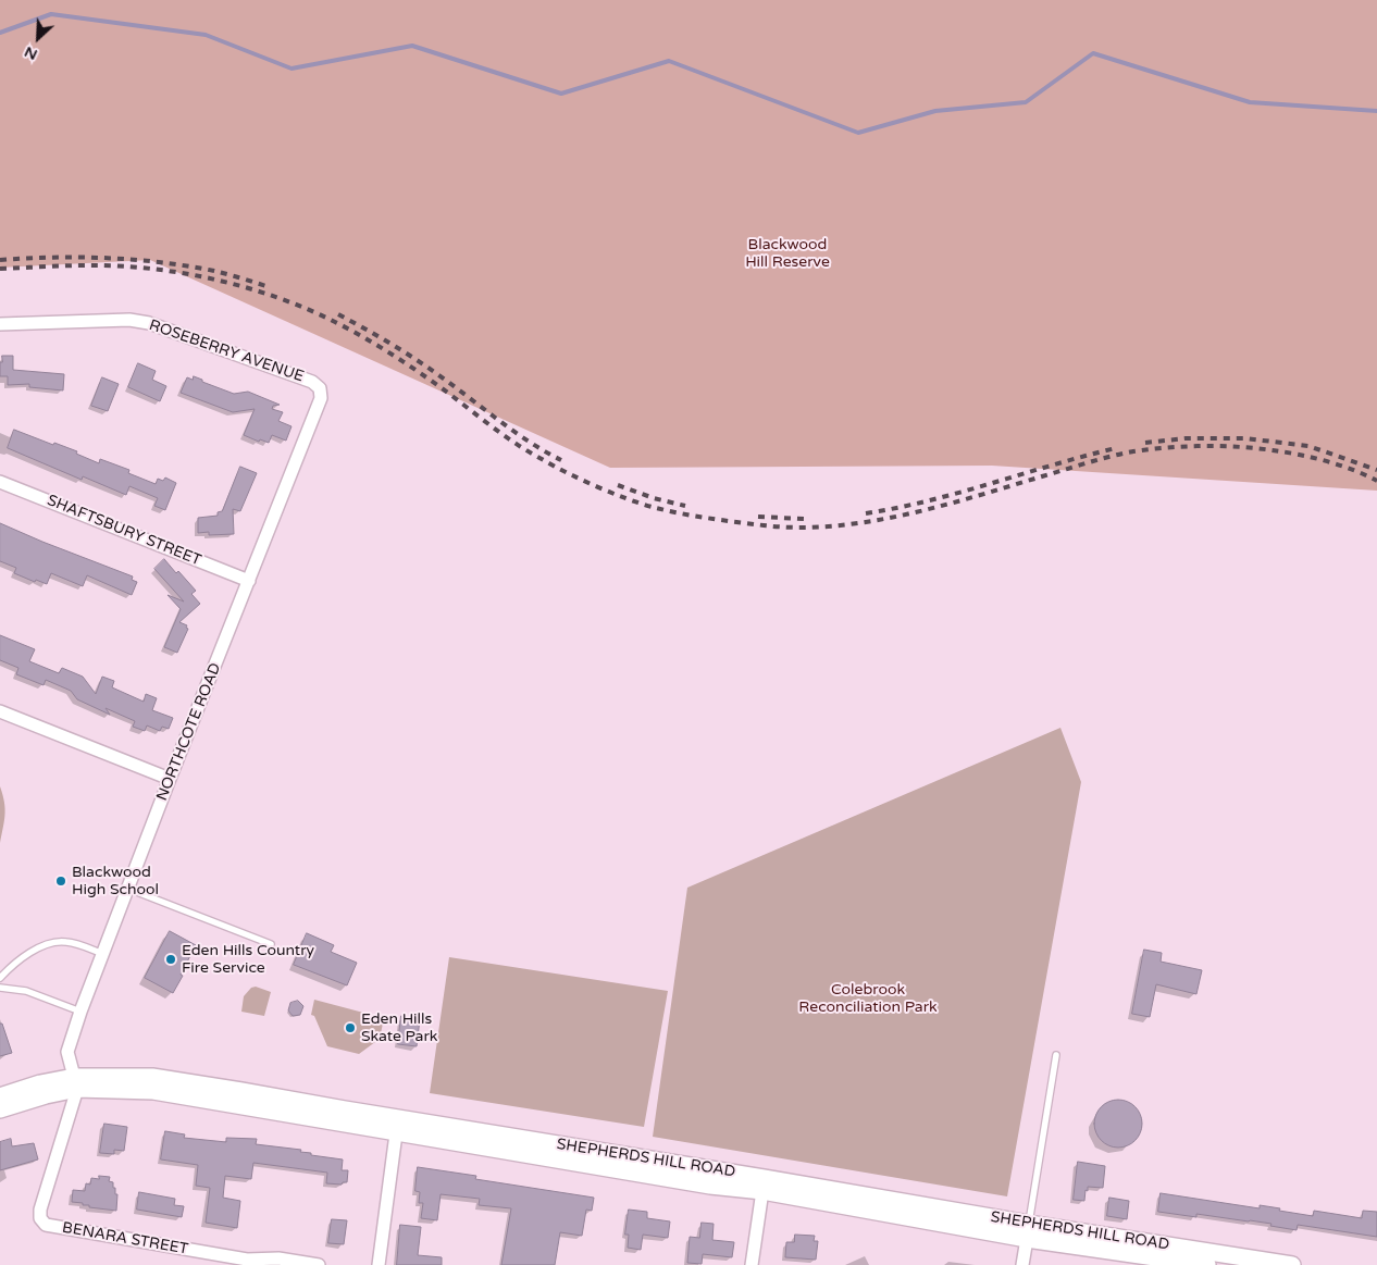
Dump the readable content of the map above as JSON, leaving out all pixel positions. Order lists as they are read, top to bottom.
{
  "streets": {
    "main road": ["SHEPHERDS HILL ROAD"],
    "street": [
      "ROSEBERRY AVENUE",
      "SHAFTSBURY STREET",
      "NORTHCOTE ROAD",
      "BENARA STREET"
    ]
  },
  "crossings": [
    ["ROSEBERRY AVENUE", "NORTHCOTE ROAD"],
    ["SHAFTSBURY STREET", "NORTHCOTE ROAD"],
    ["NORTHCOTE ROAD", "SHEPHERDS HILL ROAD"],
    ["NORTHCOTE ROAD", "BENARA STREET"],
    ["SHEPHERDS HILL ROAD", "BENARA STREET"]
  ],
  "parks": ["Blackwood Hill Reserve", "Colebrook Reconciliation Park"],
  "places": ["Blackwood High School", "Eden Hills Country Fire Service", "Eden Hills Skate Park"],
  "north": "bottom left"
}
